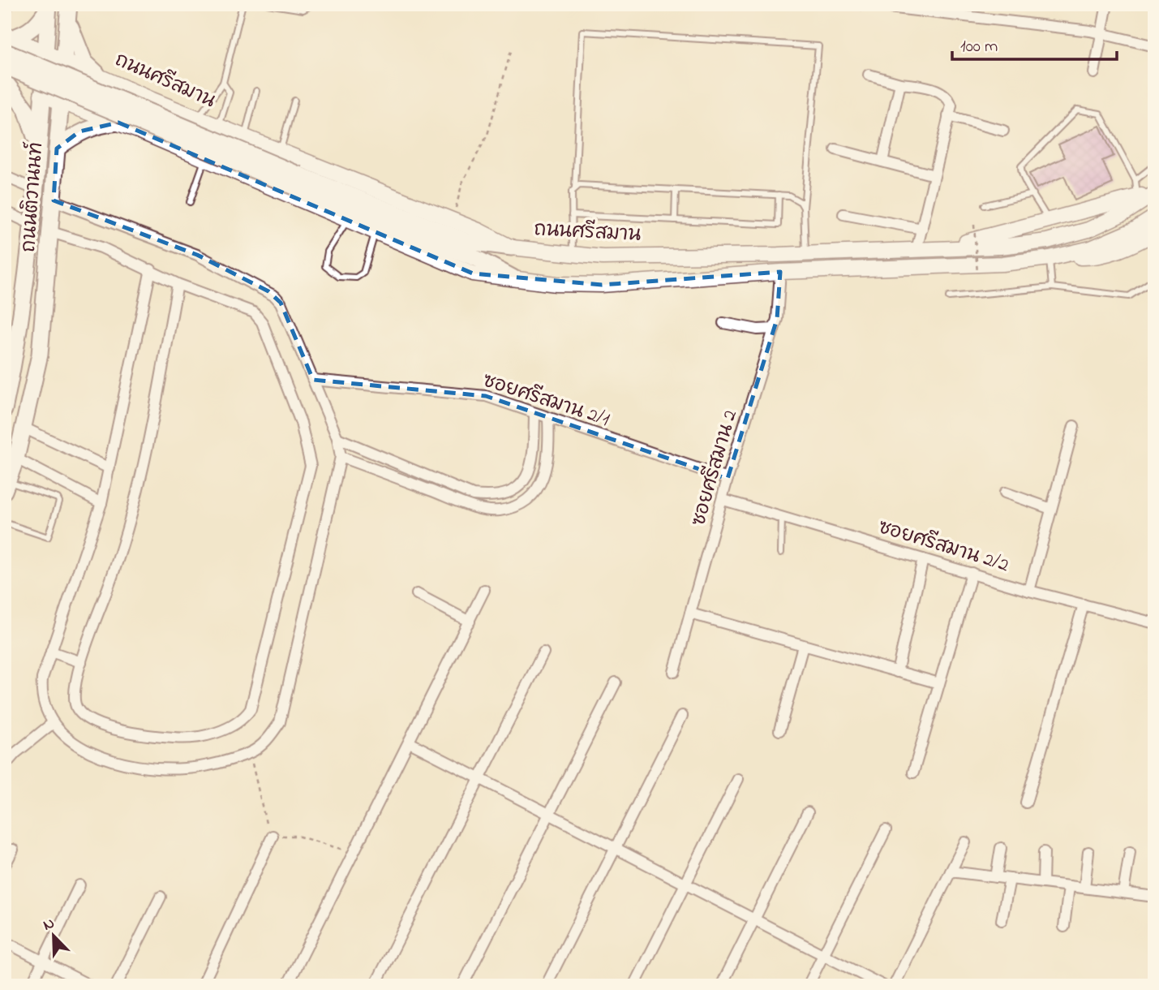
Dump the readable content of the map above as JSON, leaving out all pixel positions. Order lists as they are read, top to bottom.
{
  "streets": {
    "main road": ["ถนนศรีสมาน", "ถนนติวานนท์"],
    "street": ["ซอยศรีสมาน 2/1", "ซอยศรีสมาน 2", "ซอยศรีสมาน 2/2"]
  },
  "crossings": [
    ["ถนนศรีสมาน", "ถนนติวานนท์"],
    ["ซอยศรีสมาน 2/1", "ซอยศรีสมาน 2"],
    ["ซอยศรีสมาน 2", "ซอยศรีสมาน 2/2"]
  ],
  "scale_bar": "100 m",
  "north": "top left"
}
